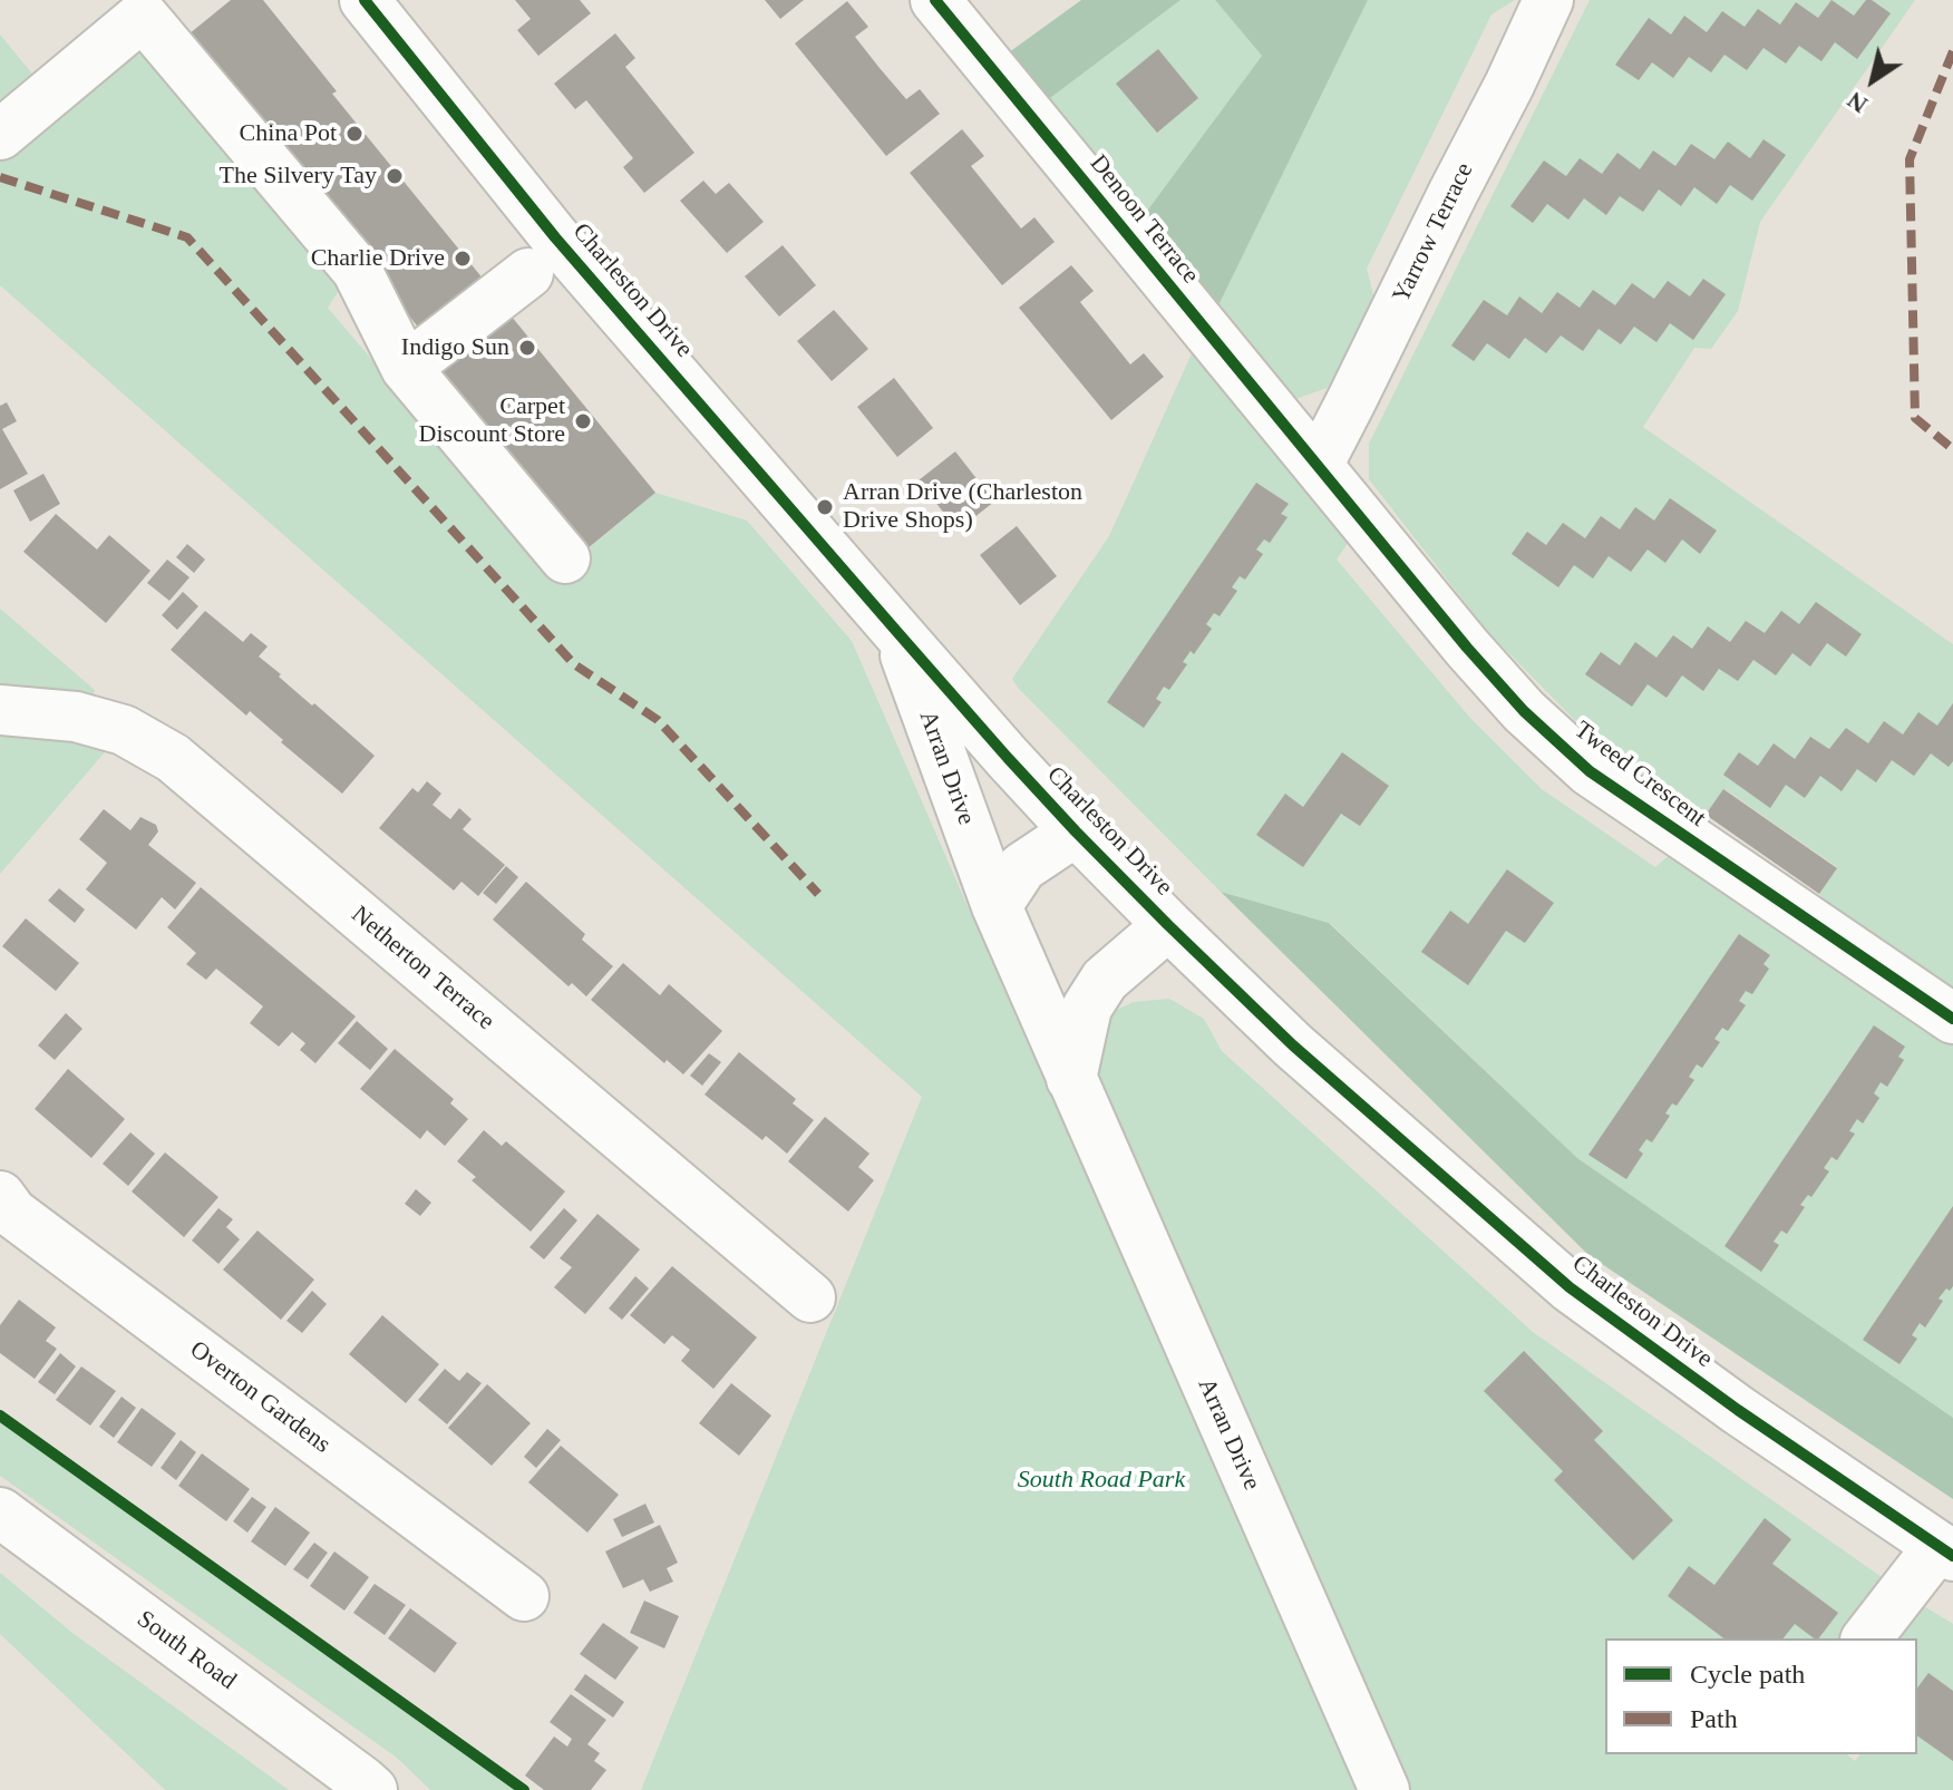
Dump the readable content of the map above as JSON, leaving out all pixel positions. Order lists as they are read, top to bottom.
{
  "streets": {
    "street": [
      "Denoon Terrace",
      "Yarrow Terrace",
      "Charleston Drive",
      "Arran Drive",
      "Tweed Crescent",
      "Netherton Terrace",
      "Overton Gardens",
      "South Road"
    ]
  },
  "crossings": [
    ["Denoon Terrace", "Yarrow Terrace"],
    ["Denoon Terrace", "Tweed Crescent"],
    ["Yarrow Terrace", "Tweed Crescent"],
    ["Charleston Drive", "Arran Drive"]
  ],
  "parks": ["South Road Park"],
  "places": [
    "China Pot",
    "The Silvery Tay",
    "Charlie Drive",
    "Indigo Sun",
    "Carpet Discount Store",
    "Arran Drive (Charleston Drive Shops)"
  ],
  "legend": ["Cycle path", "Path"],
  "north": "bottom left"
}
